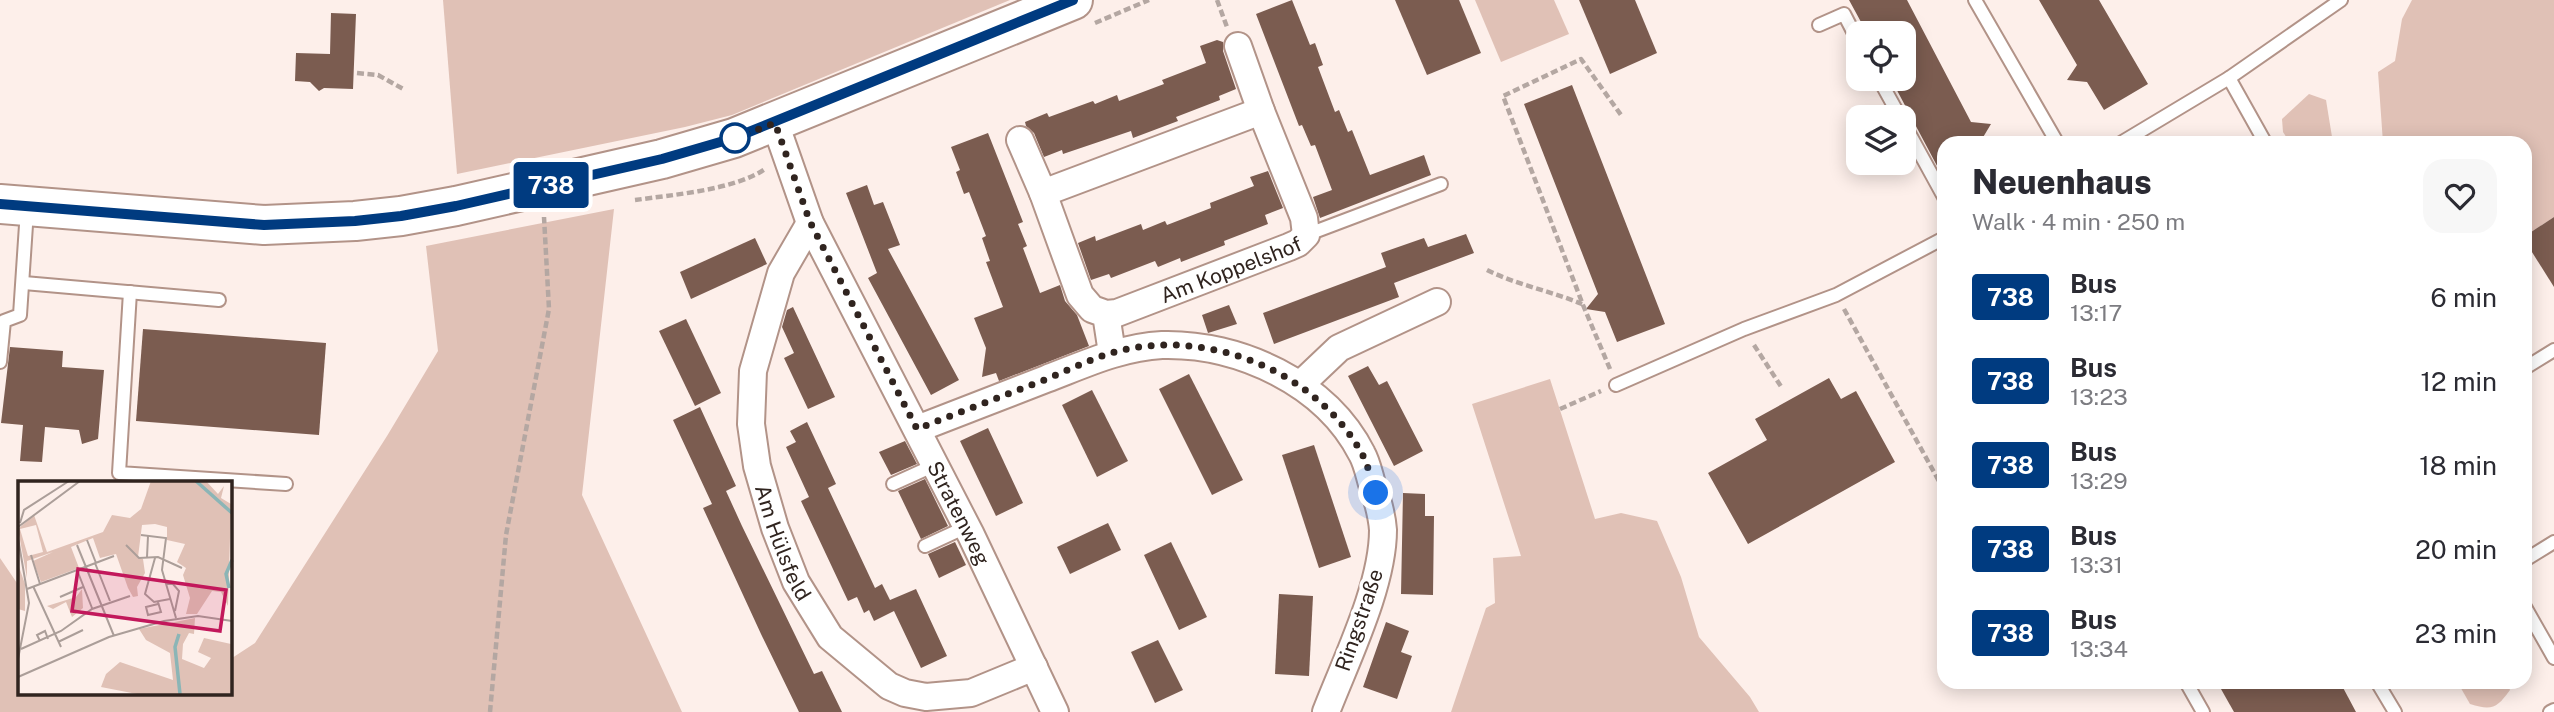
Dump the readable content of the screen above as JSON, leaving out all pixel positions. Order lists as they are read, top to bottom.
{
  "streets": {
    "street": [
      "Am Koppelshof",
      "Stratenweg",
      "Am Hülsfeld",
      "Ringstraße"
    ]
  },
  "crossings": [
    ["Stratenweg", "Am Hülsfeld"],
    ["Stratenweg", "Ringstraße"]
  ],
  "lines": ["bus line 738"],
  "page": {
    "on_map": "738",
    "heading": ["Neuenhaus", "Walk · 4 min · 250 m"],
    "list": [
      {
        "mark": "738",
        "name": "Bus",
        "note": "13:17",
        "value": "6 min"
      },
      {
        "mark": "738",
        "name": "Bus",
        "note": "13:23",
        "value": "12 min"
      },
      {
        "mark": "738",
        "name": "Bus",
        "note": "13:29",
        "value": "18 min"
      },
      {
        "mark": "738",
        "name": "Bus",
        "note": "13:31",
        "value": "20 min"
      },
      {
        "mark": "738",
        "name": "Bus",
        "note": "13:34",
        "value": "23 min"
      }
    ]
  }
}
